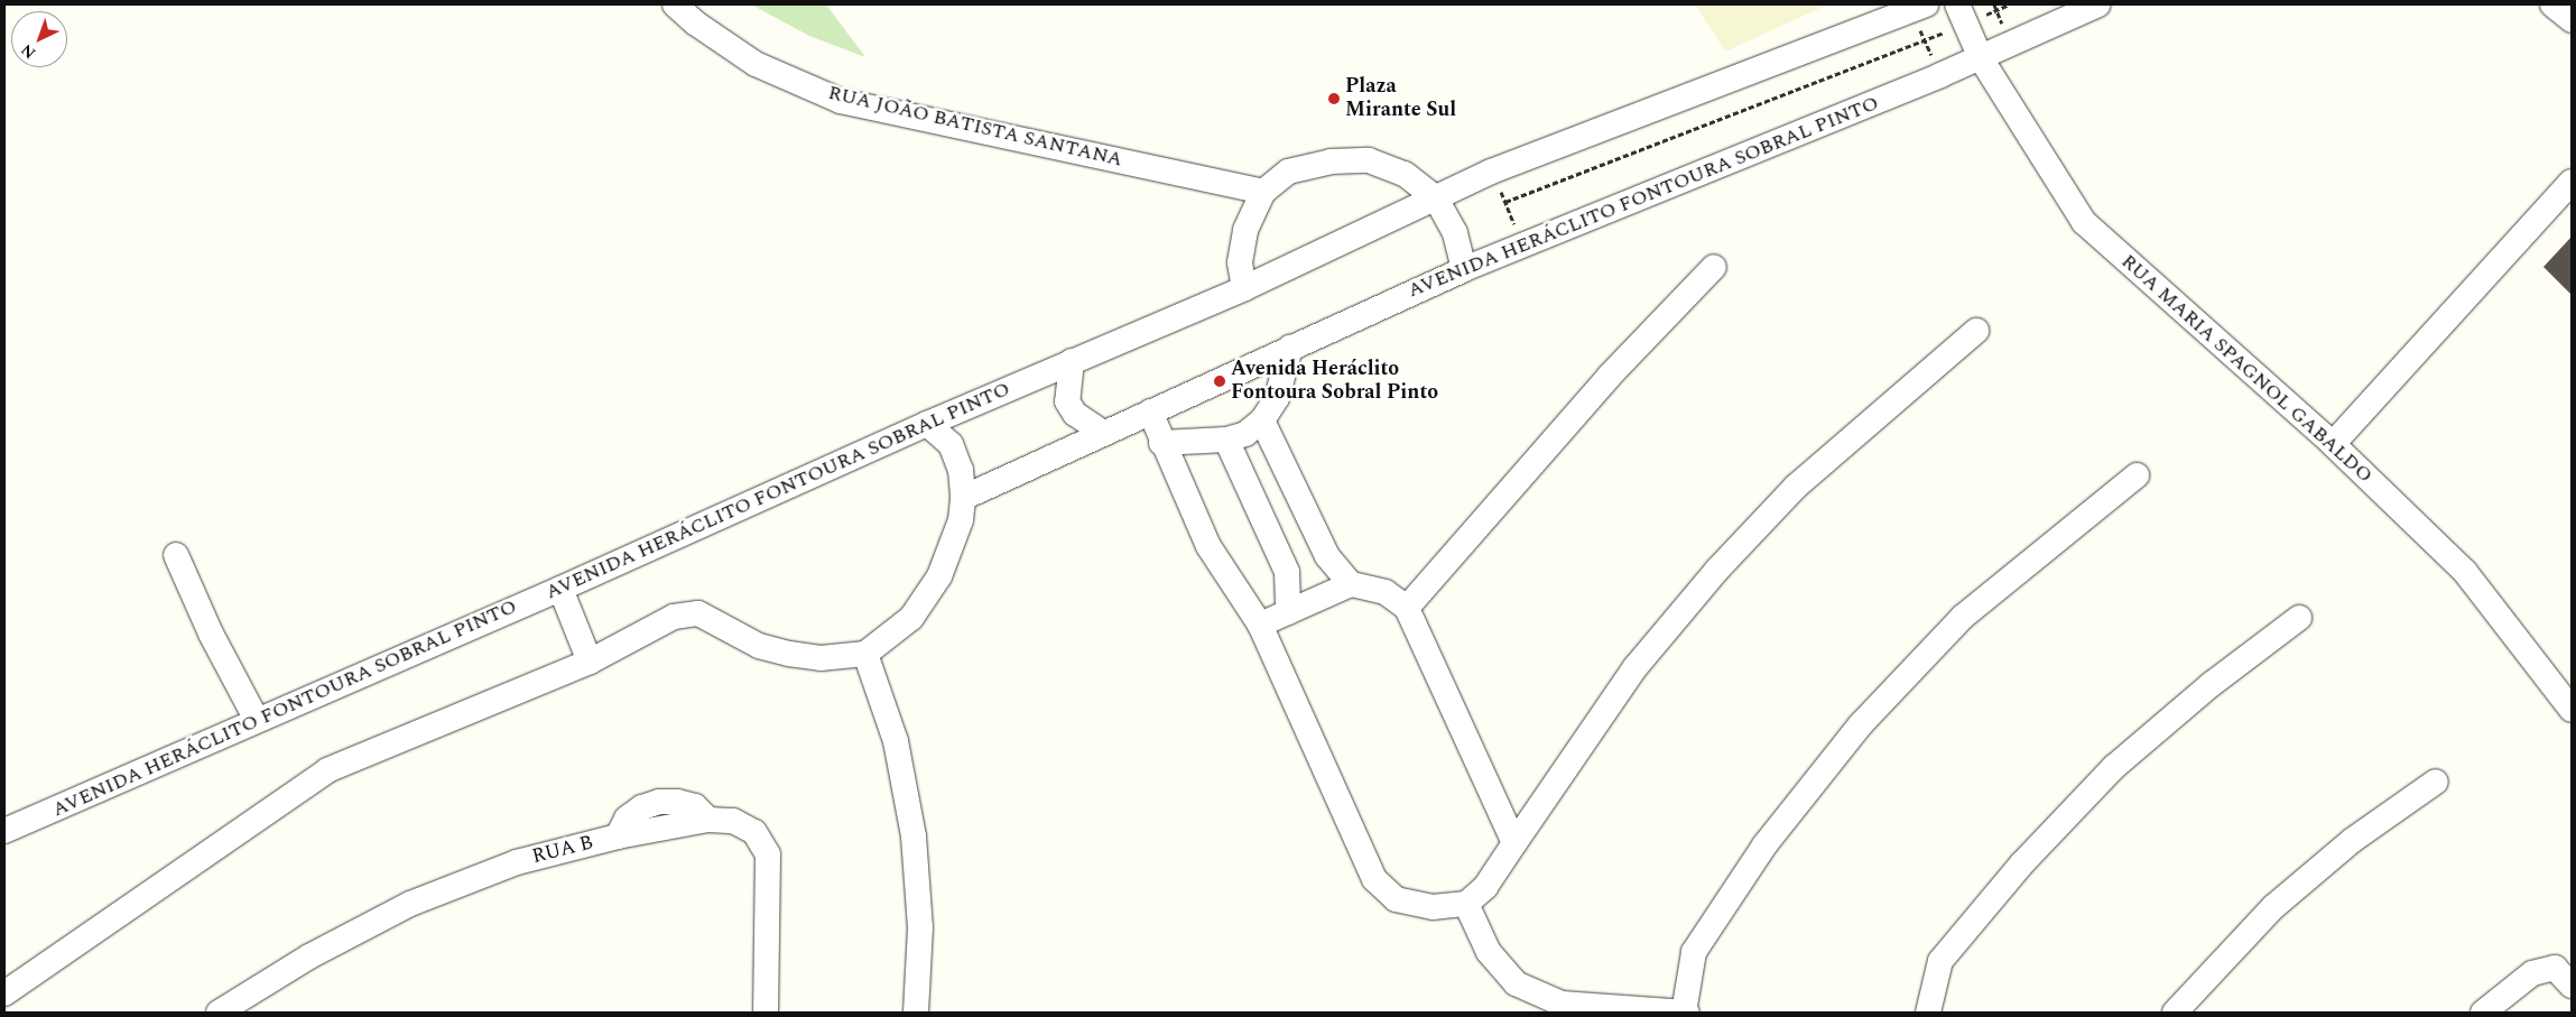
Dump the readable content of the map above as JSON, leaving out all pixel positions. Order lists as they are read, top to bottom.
{
  "streets": {
    "street": [
      "RUA JOÃO BATISTA SANTANA",
      "AVENIDA HERÁCLITO FONTOURA SOBRAL PINTO",
      "RUA MARIA SPAGNOL GABALDO",
      "RUA B"
    ]
  },
  "crossings": [
    ["AVENIDA HERÁCLITO FONTOURA SOBRAL PINTO", "RUA MARIA SPAGNOL GABALDO"]
  ],
  "places": ["Plaza Mirante Sul", "Avenida Heráclito Fontoura Sobral Pinto"],
  "north": "bottom left"
}
